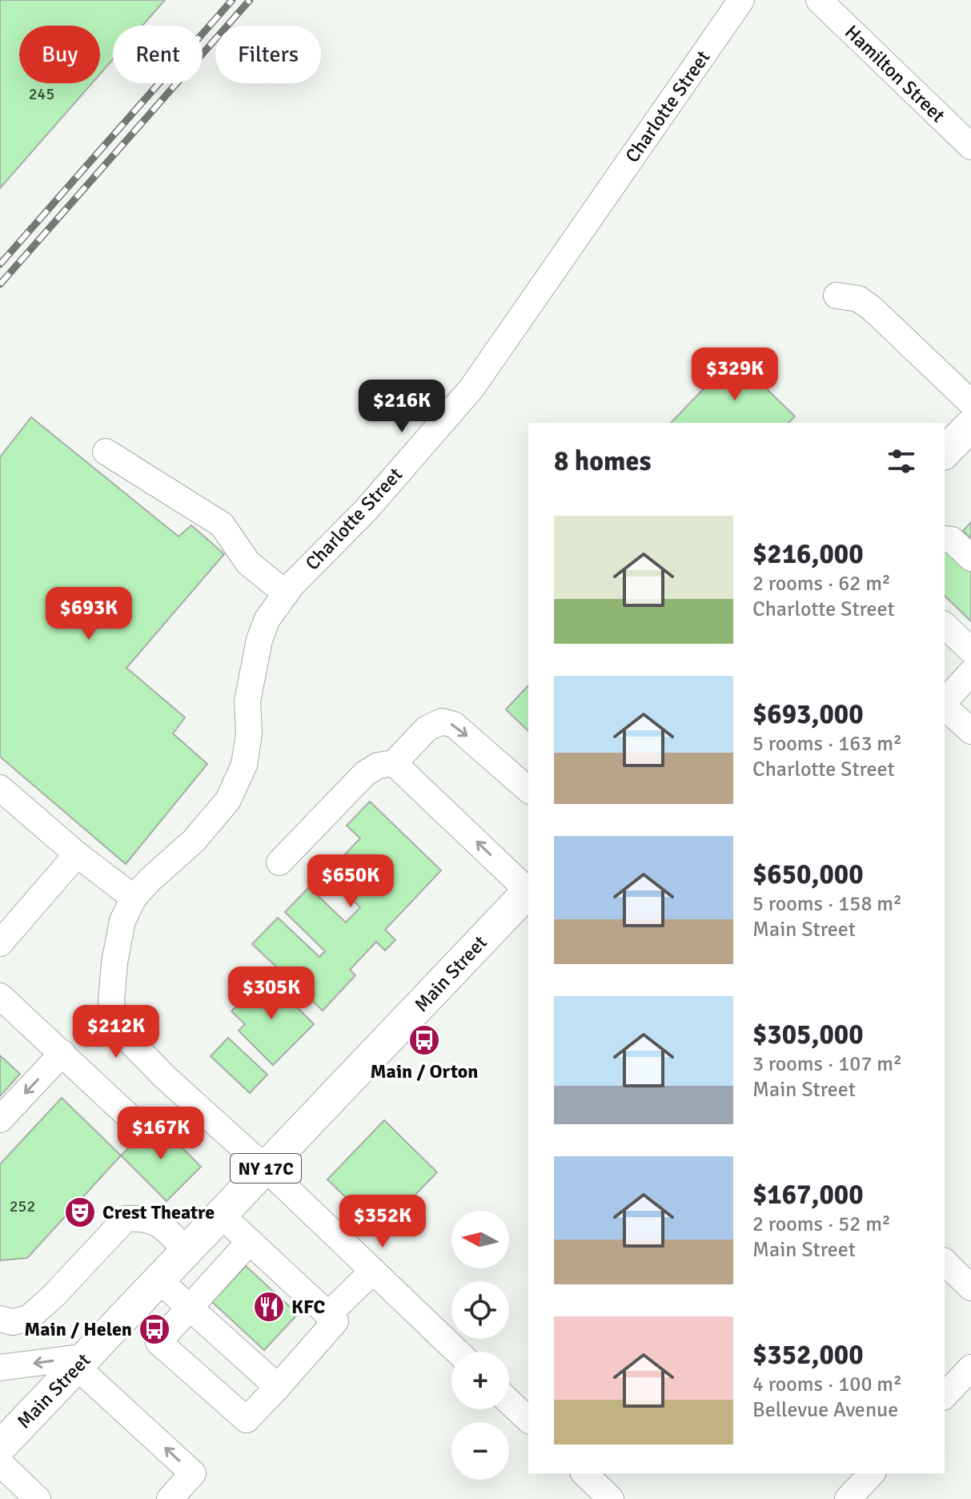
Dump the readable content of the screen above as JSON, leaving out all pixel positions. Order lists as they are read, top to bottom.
{
  "streets": {
    "main road": ["Main Street", "NY 17C"],
    "street": ["Hamilton Street", "Charlotte Street"]
  },
  "places": {
    "bus stop": ["Main / Orton", "Main / Helen"],
    "theatre": ["Crest Theatre"],
    "restaurant": ["KFC"]
  },
  "house_numbers": ["245", "252"],
  "north": "left",
  "page": {
    "chip": ["Buy", "Rent", "Filters"],
    "price": [
      "$329K",
      "$216K",
      "$693K",
      "$650K",
      "$305K",
      "$212K",
      "$167K",
      "$352K"
    ],
    "heading": "8 homes",
    "list": [
      {
        "name": "$216,000",
        "note": "2 rooms · 62 m² · Charlotte Street"
      },
      {
        "name": "$693,000",
        "note": "5 rooms · 163 m² · Charlotte Street"
      },
      {
        "name": "$650,000",
        "note": "5 rooms · 158 m² · Main Street"
      },
      {
        "name": "$305,000",
        "note": "3 rooms · 107 m² · Main Street"
      },
      {
        "name": "$167,000",
        "note": "2 rooms · 52 m² · Main Street"
      },
      {
        "name": "$352,000",
        "note": "4 rooms · 100 m² · Bellevue Avenue"
      }
    ],
    "map_buttons": ["+", "−"]
  }
}
